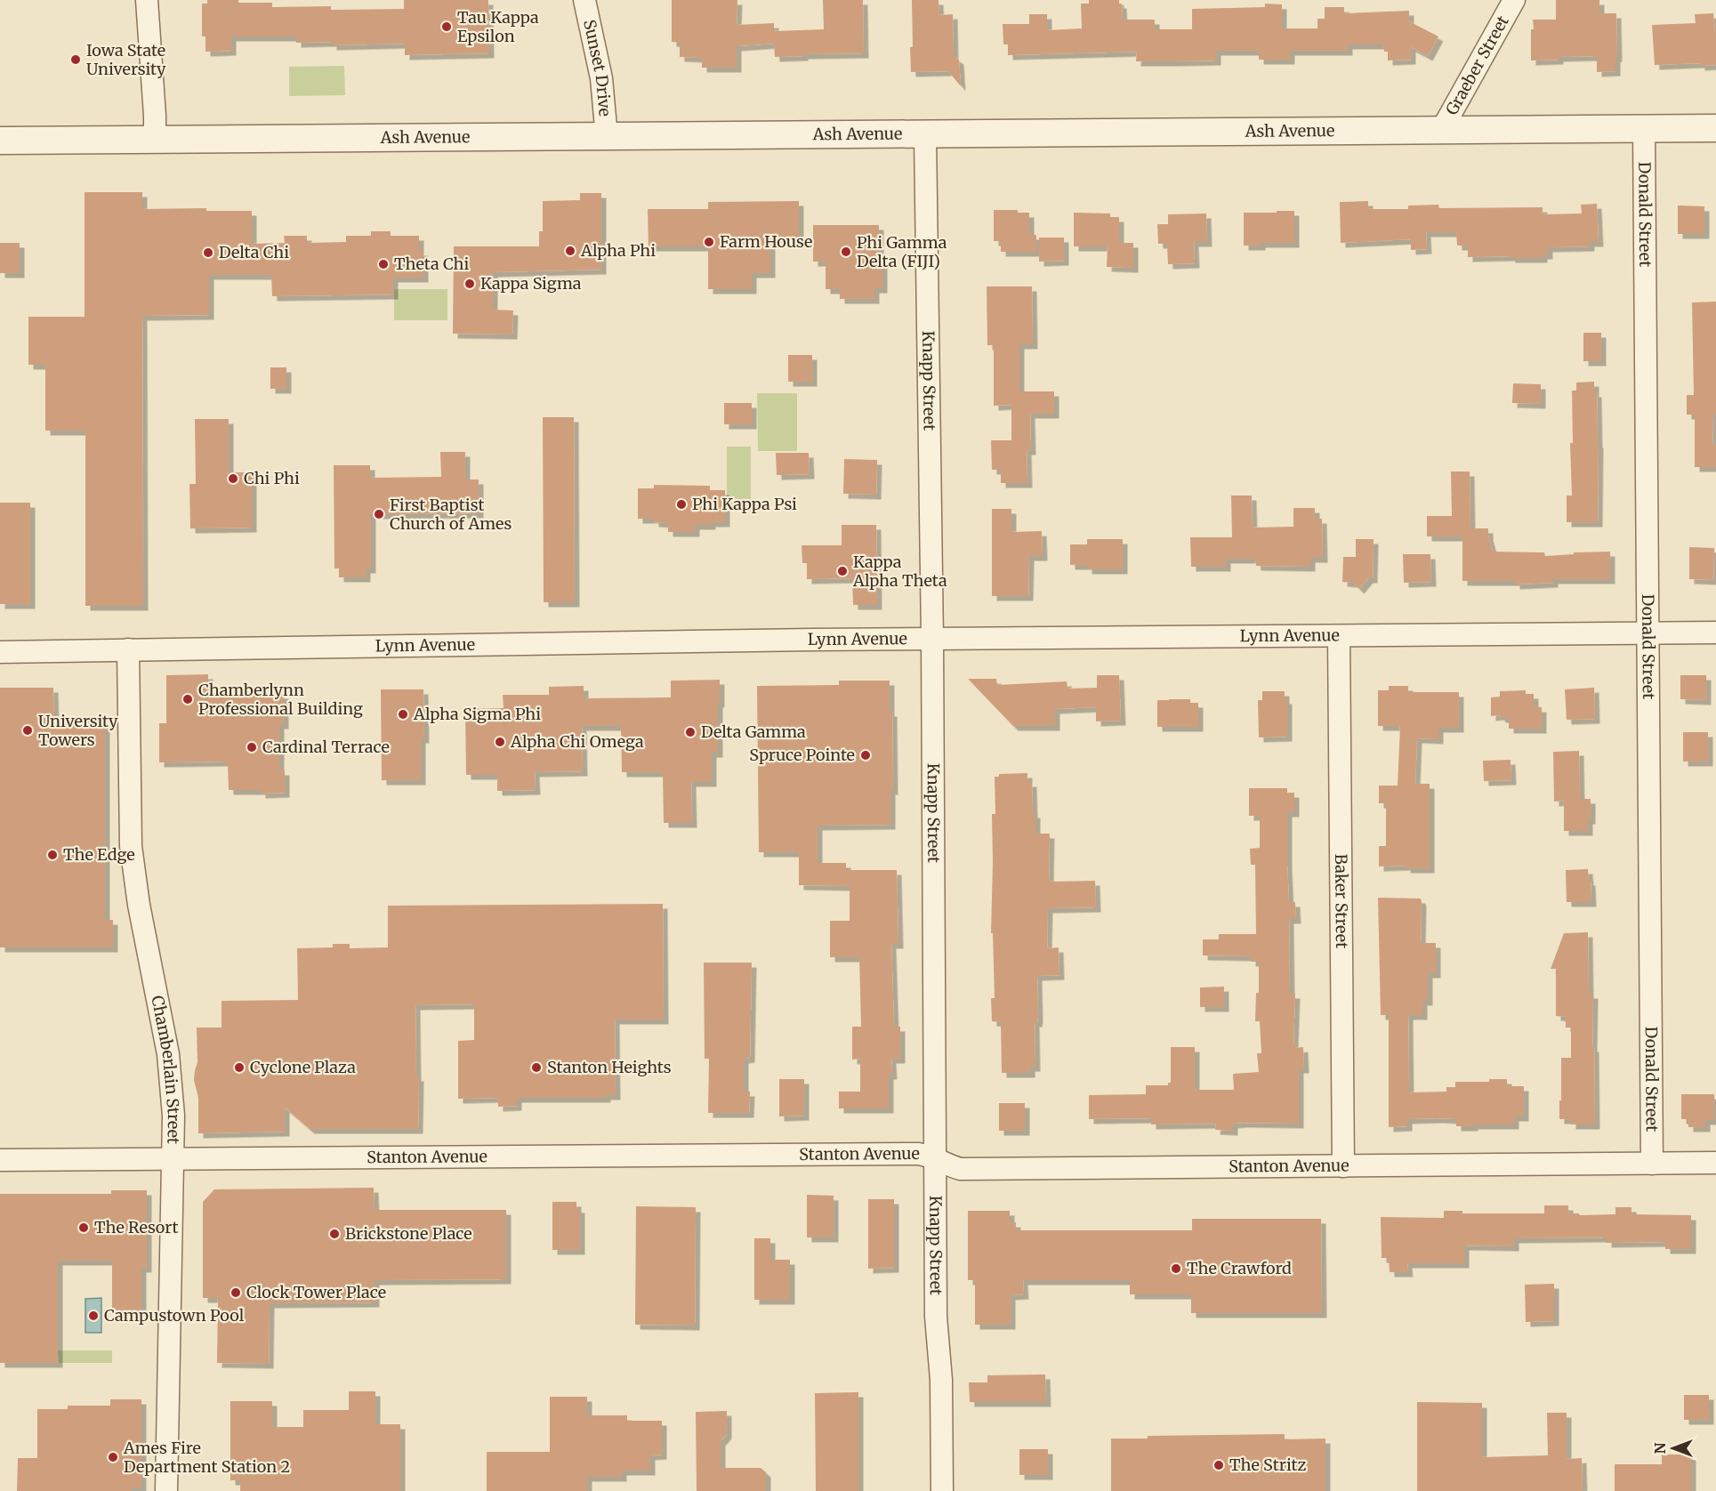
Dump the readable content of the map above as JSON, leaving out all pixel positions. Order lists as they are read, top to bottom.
{
  "streets": {
    "street": [
      "Graeber Street",
      "Sunset Drive",
      "Ash Avenue",
      "Donald Street",
      "Knapp Street",
      "Lynn Avenue",
      "Baker Street",
      "Chamberlain Street",
      "Stanton Avenue"
    ]
  },
  "crossings": [
    ["Graeber Street", "Ash Avenue"],
    ["Sunset Drive", "Ash Avenue"],
    ["Ash Avenue", "Donald Street"],
    ["Ash Avenue", "Knapp Street"],
    ["Donald Street", "Lynn Avenue"],
    ["Donald Street", "Stanton Avenue"],
    ["Knapp Street", "Lynn Avenue"],
    ["Knapp Street", "Stanton Avenue"],
    ["Lynn Avenue", "Baker Street"],
    ["Lynn Avenue", "Chamberlain Street"],
    ["Baker Street", "Stanton Avenue"],
    ["Chamberlain Street", "Stanton Avenue"]
  ],
  "places": [
    "Tau Kappa Epsilon",
    "Iowa State University",
    "Farm House",
    "Alpha Phi",
    "Phi Gamma Delta (FIJI)",
    "Delta Chi",
    "Theta Chi",
    "Kappa Sigma",
    "Chi Phi",
    "Phi Kappa Psi",
    "First Baptist Church of Ames",
    "Kappa Alpha Theta",
    "Chamberlynn Professional Building",
    "Alpha Sigma Phi",
    "University Towers",
    "Delta Gamma",
    "Alpha Chi Omega",
    "Cardinal Terrace",
    "Spruce Pointe",
    "The Edge",
    "Cyclone Plaza",
    "Stanton Heights",
    "The Resort",
    "Brickstone Place",
    "The Crawford",
    "Clock Tower Place",
    "Campustown Pool",
    "Ames Fire Department Station 2",
    "The Stritz"
  ],
  "north": "left"
}
